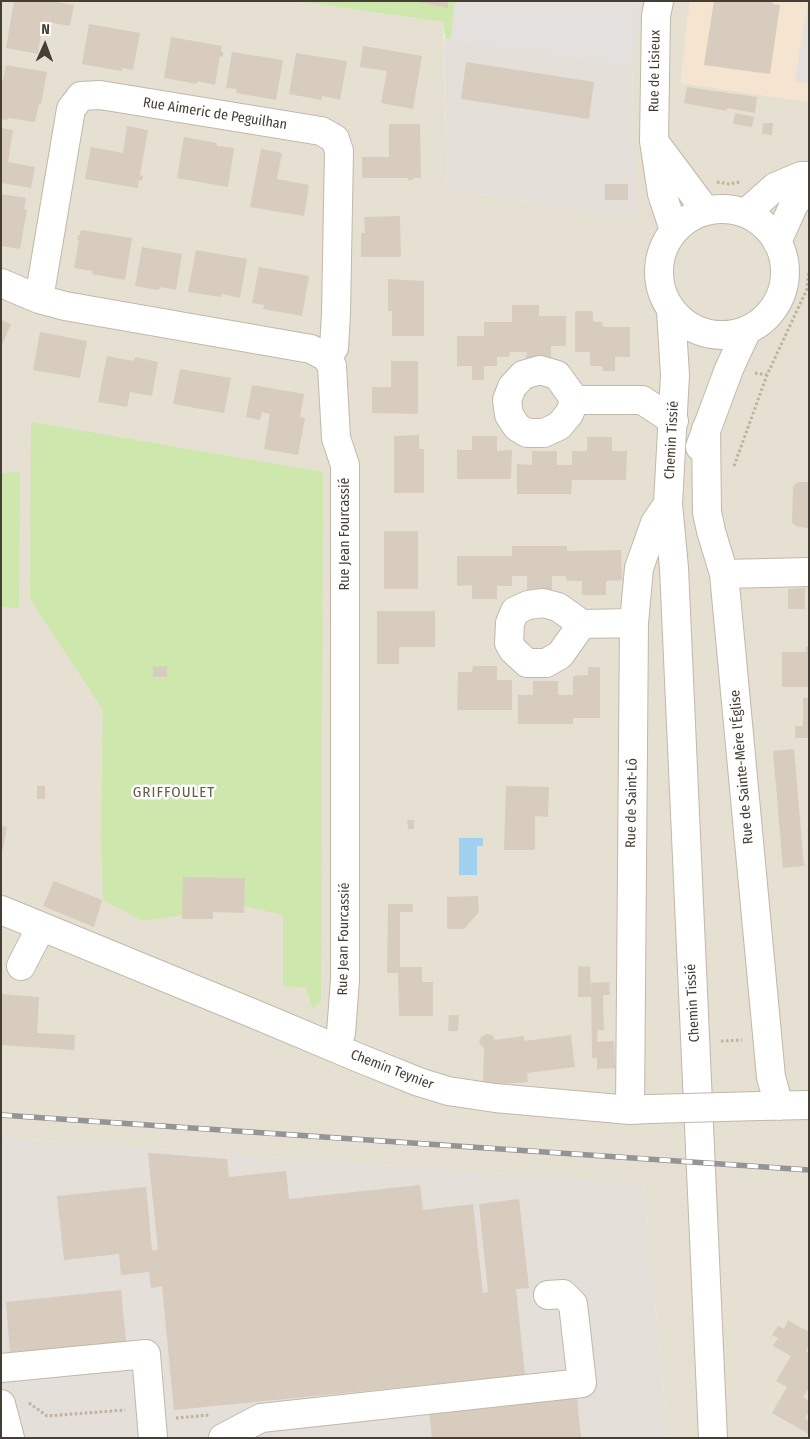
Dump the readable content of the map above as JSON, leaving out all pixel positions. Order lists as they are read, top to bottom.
{
  "streets": {
    "street": [
      "Rue de Lisieux",
      "Rue Aimeric de Peguilhan",
      "Chemin Tissié",
      "Rue Jean Fourcassié",
      "Rue de Sainte-Mère l'Église",
      "Rue de Saint-Lô",
      "Chemin Teynier"
    ]
  },
  "crossings": [
    ["Rue de Lisieux", "Chemin Tissié"],
    ["Rue Aimeric de Peguilhan", "Rue Jean Fourcassié"],
    ["Chemin Tissié", "Rue de Sainte-Mère l'Église"],
    ["Chemin Tissié", "Rue de Saint-Lô"],
    ["Rue Jean Fourcassié", "Chemin Teynier"],
    ["Rue de Sainte-Mère l'Église", "Chemin Teynier"],
    ["Rue de Saint-Lô", "Chemin Teynier"]
  ],
  "districts": ["GRIFFOULET"],
  "north": "top"
}
